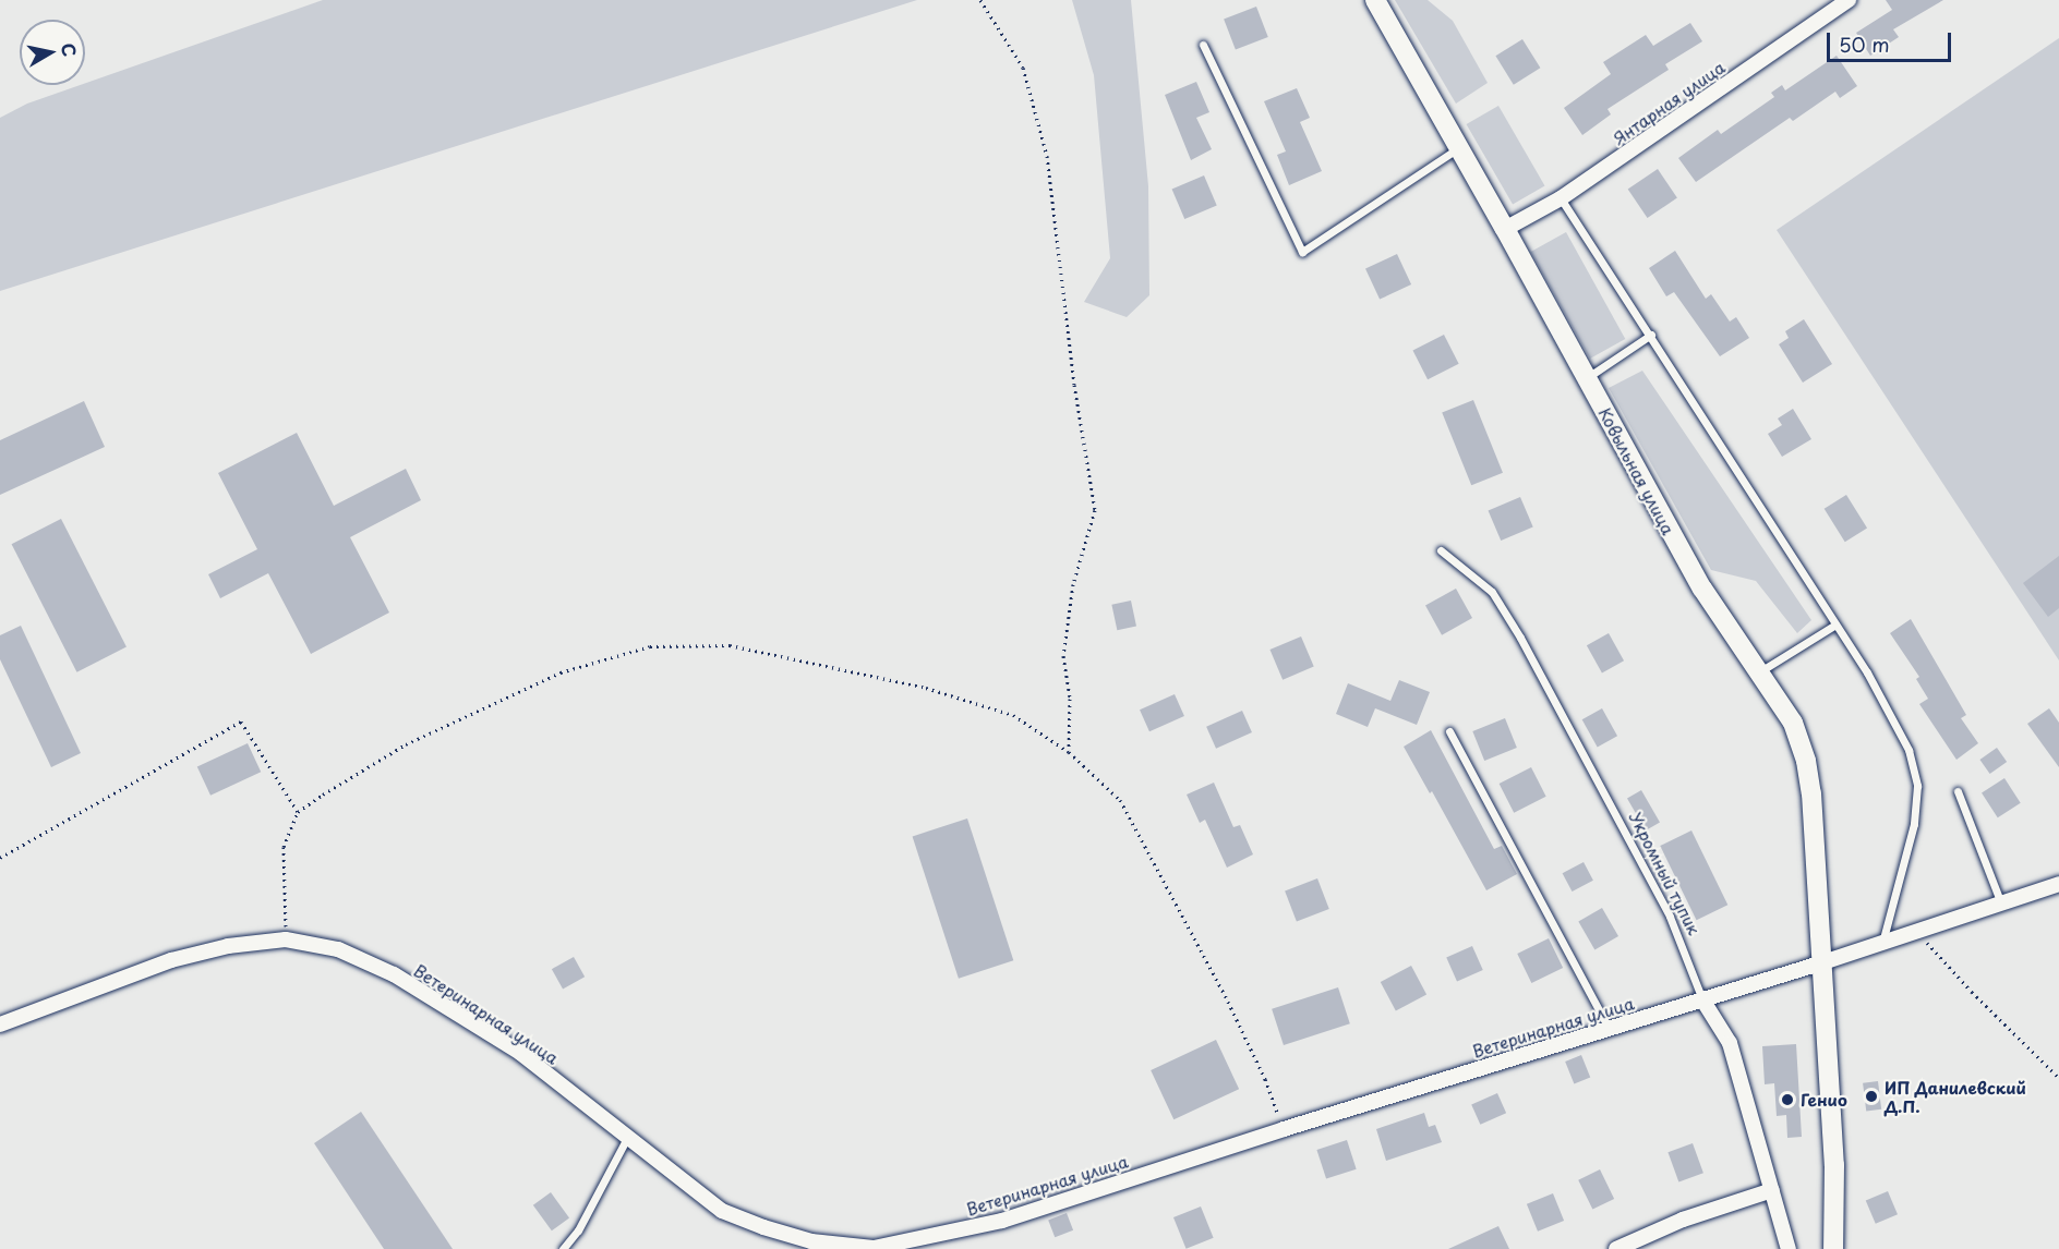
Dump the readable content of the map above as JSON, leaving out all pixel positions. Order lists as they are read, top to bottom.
{
  "streets": {
    "street": [
      "Янтарная улица",
      "Ковыльная улица",
      "Укромный тупик",
      "Ветеринарная улица"
    ]
  },
  "crossings": [
    ["Янтарная улица", "Ковыльная улица"],
    ["Ковыльная улица", "Ветеринарная улица"],
    ["Укромный тупик", "Ветеринарная улица"]
  ],
  "places": ["ИП Данилевский Д.П.", "Генио"],
  "scale_bar": "50 m",
  "north": "right"
}
